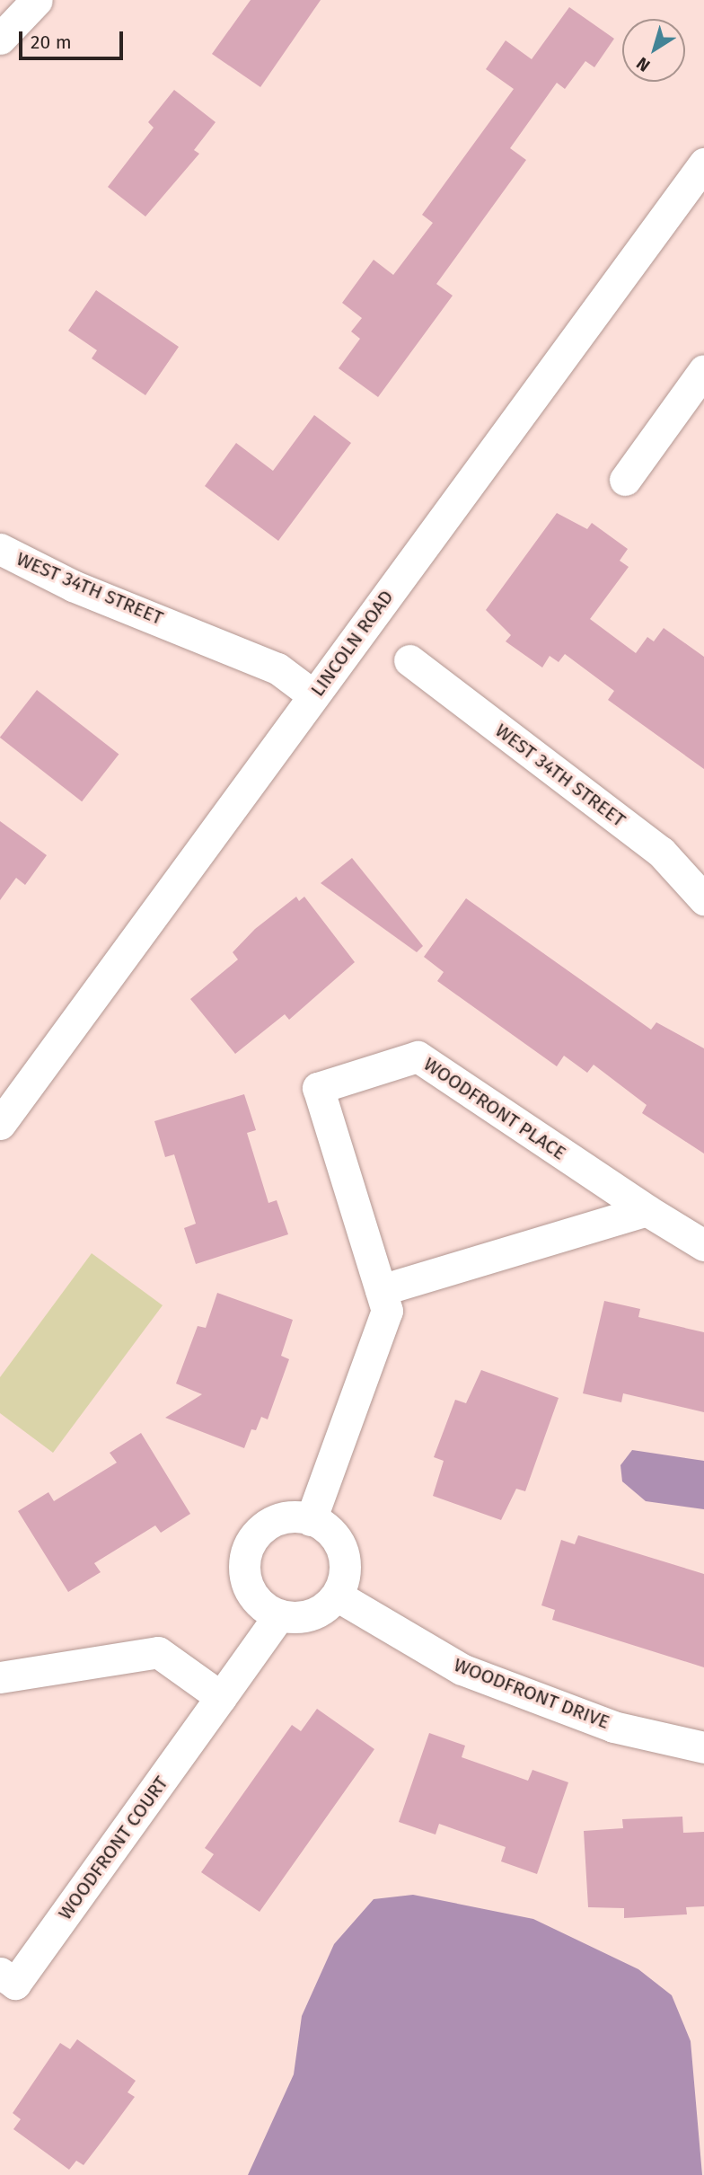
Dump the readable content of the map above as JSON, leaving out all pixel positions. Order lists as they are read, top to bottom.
{
  "streets": {
    "street": [
      "WEST 34TH STREET",
      "LINCOLN ROAD",
      "WOODFRONT PLACE",
      "WOODFRONT DRIVE",
      "WOODFRONT COURT"
    ]
  },
  "crossings": [
    ["WEST 34TH STREET", "LINCOLN ROAD"],
    ["WOODFRONT PLACE", "WOODFRONT DRIVE"],
    ["WOODFRONT PLACE", "WOODFRONT COURT"],
    ["WOODFRONT DRIVE", "WOODFRONT COURT"]
  ],
  "scale_bar": "20 m",
  "north": "bottom left"
}
